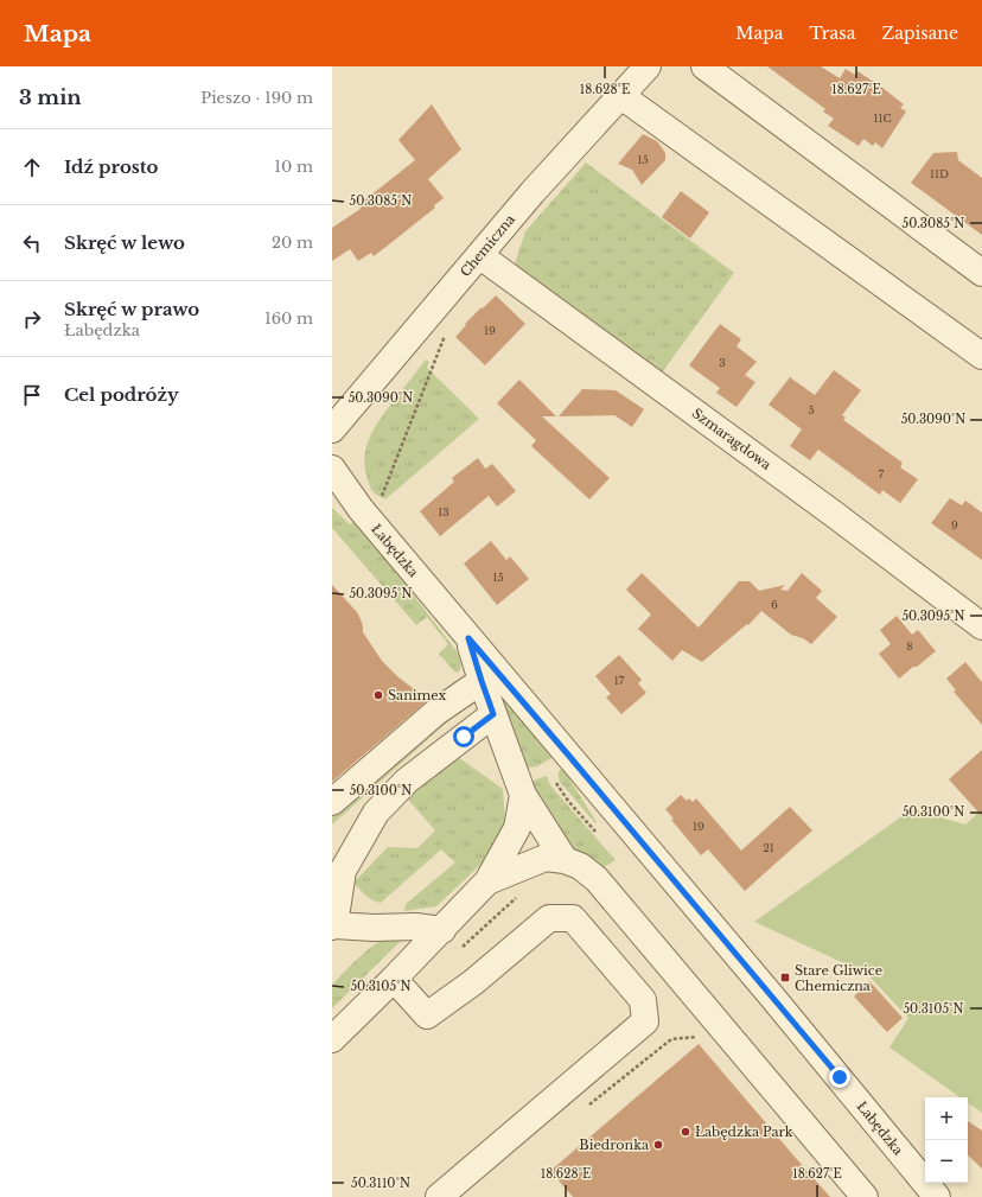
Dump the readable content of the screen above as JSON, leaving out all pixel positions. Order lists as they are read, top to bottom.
{
  "streets": {
    "street": ["Chemiczna", "Szmaragdowa", "Łabędzka"]
  },
  "crossings": [
    ["Chemiczna", "Szmaragdowa"]
  ],
  "places": {
    "other": ["Sanimex", "Łabędzka Park", "Biedronka"],
    "transit": ["Stare Gliwice Chemiczna"]
  },
  "house_numbers": [
    "11C",
    "15",
    "11D",
    "19",
    "3",
    "5",
    "7",
    "13",
    "9",
    "15",
    "6",
    "8",
    "17",
    "19",
    "21"
  ],
  "page": {
    "header": "Mapa",
    "nav": ["Mapa", "Trasa", "Zapisane"],
    "heading": ["3 min", "Pieszo · 190 m"],
    "list": [
      ["Idź prosto", "10 m"],
      ["Skręć w lewo", "20 m"],
      ["Skręć w prawo", "Łabędzka", "160 m"],
      "Cel podróży"
    ],
    "map_buttons": ["+", "−"]
  },
  "coordinates": [
    "18.628°E",
    "18.627°E",
    "50.3085°N",
    "50.3090°N",
    "50.3095°N",
    "50.3100°N",
    "50.3105°N",
    "50.3110°N"
  ]
}
